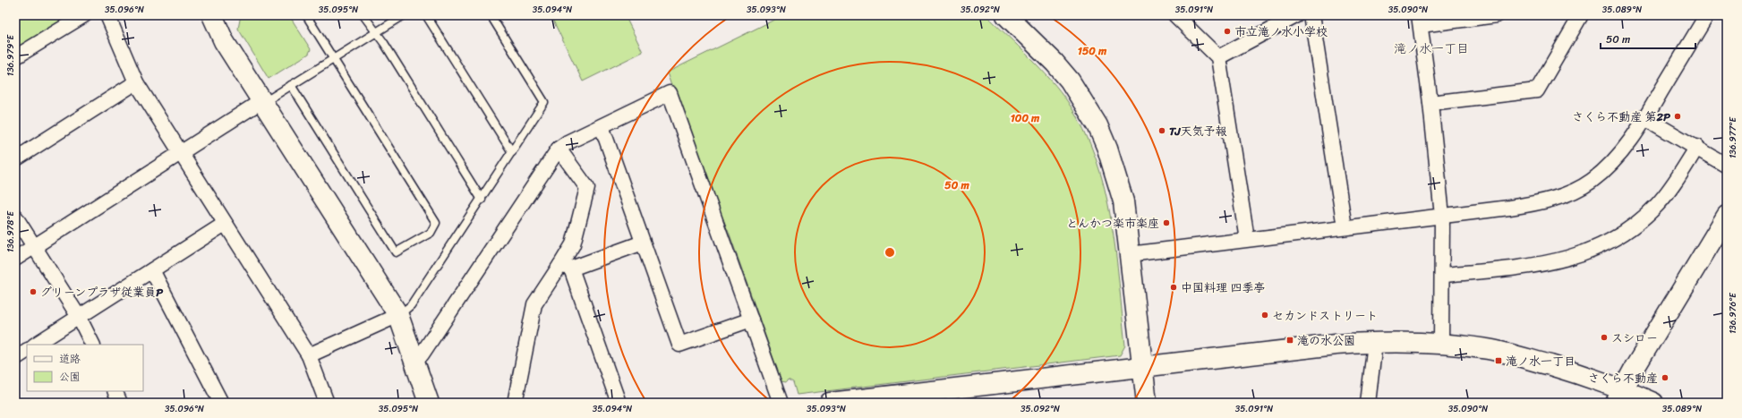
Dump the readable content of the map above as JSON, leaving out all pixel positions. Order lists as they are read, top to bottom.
{
  "districts": ["滝ノ水一丁目"],
  "places": {
    "other": [
      "市立滝ノ水小学校",
      "さくら不動産 第2P",
      "TJ天気予報",
      "とんかつ楽市楽座",
      "中国料理 四季亭",
      "グリーンプラザ従業員P",
      "セカンドストリート",
      "スシロー",
      "さくら不動産"
    ],
    "transit": ["滝の水公園", "滝ノ水一丁目"]
  },
  "legend": ["道路", "公園"],
  "scale_bar": "50 m",
  "coordinates": [
    "35.096°N",
    "35.095°N",
    "35.094°N",
    "35.093°N",
    "35.092°N",
    "35.091°N",
    "35.090°N",
    "35.089°N",
    "136.979°E",
    "136.977°E",
    "136.978°E",
    "136.976°E"
  ],
  "rings": ["150 m", "100 m", "50 m"]
}
